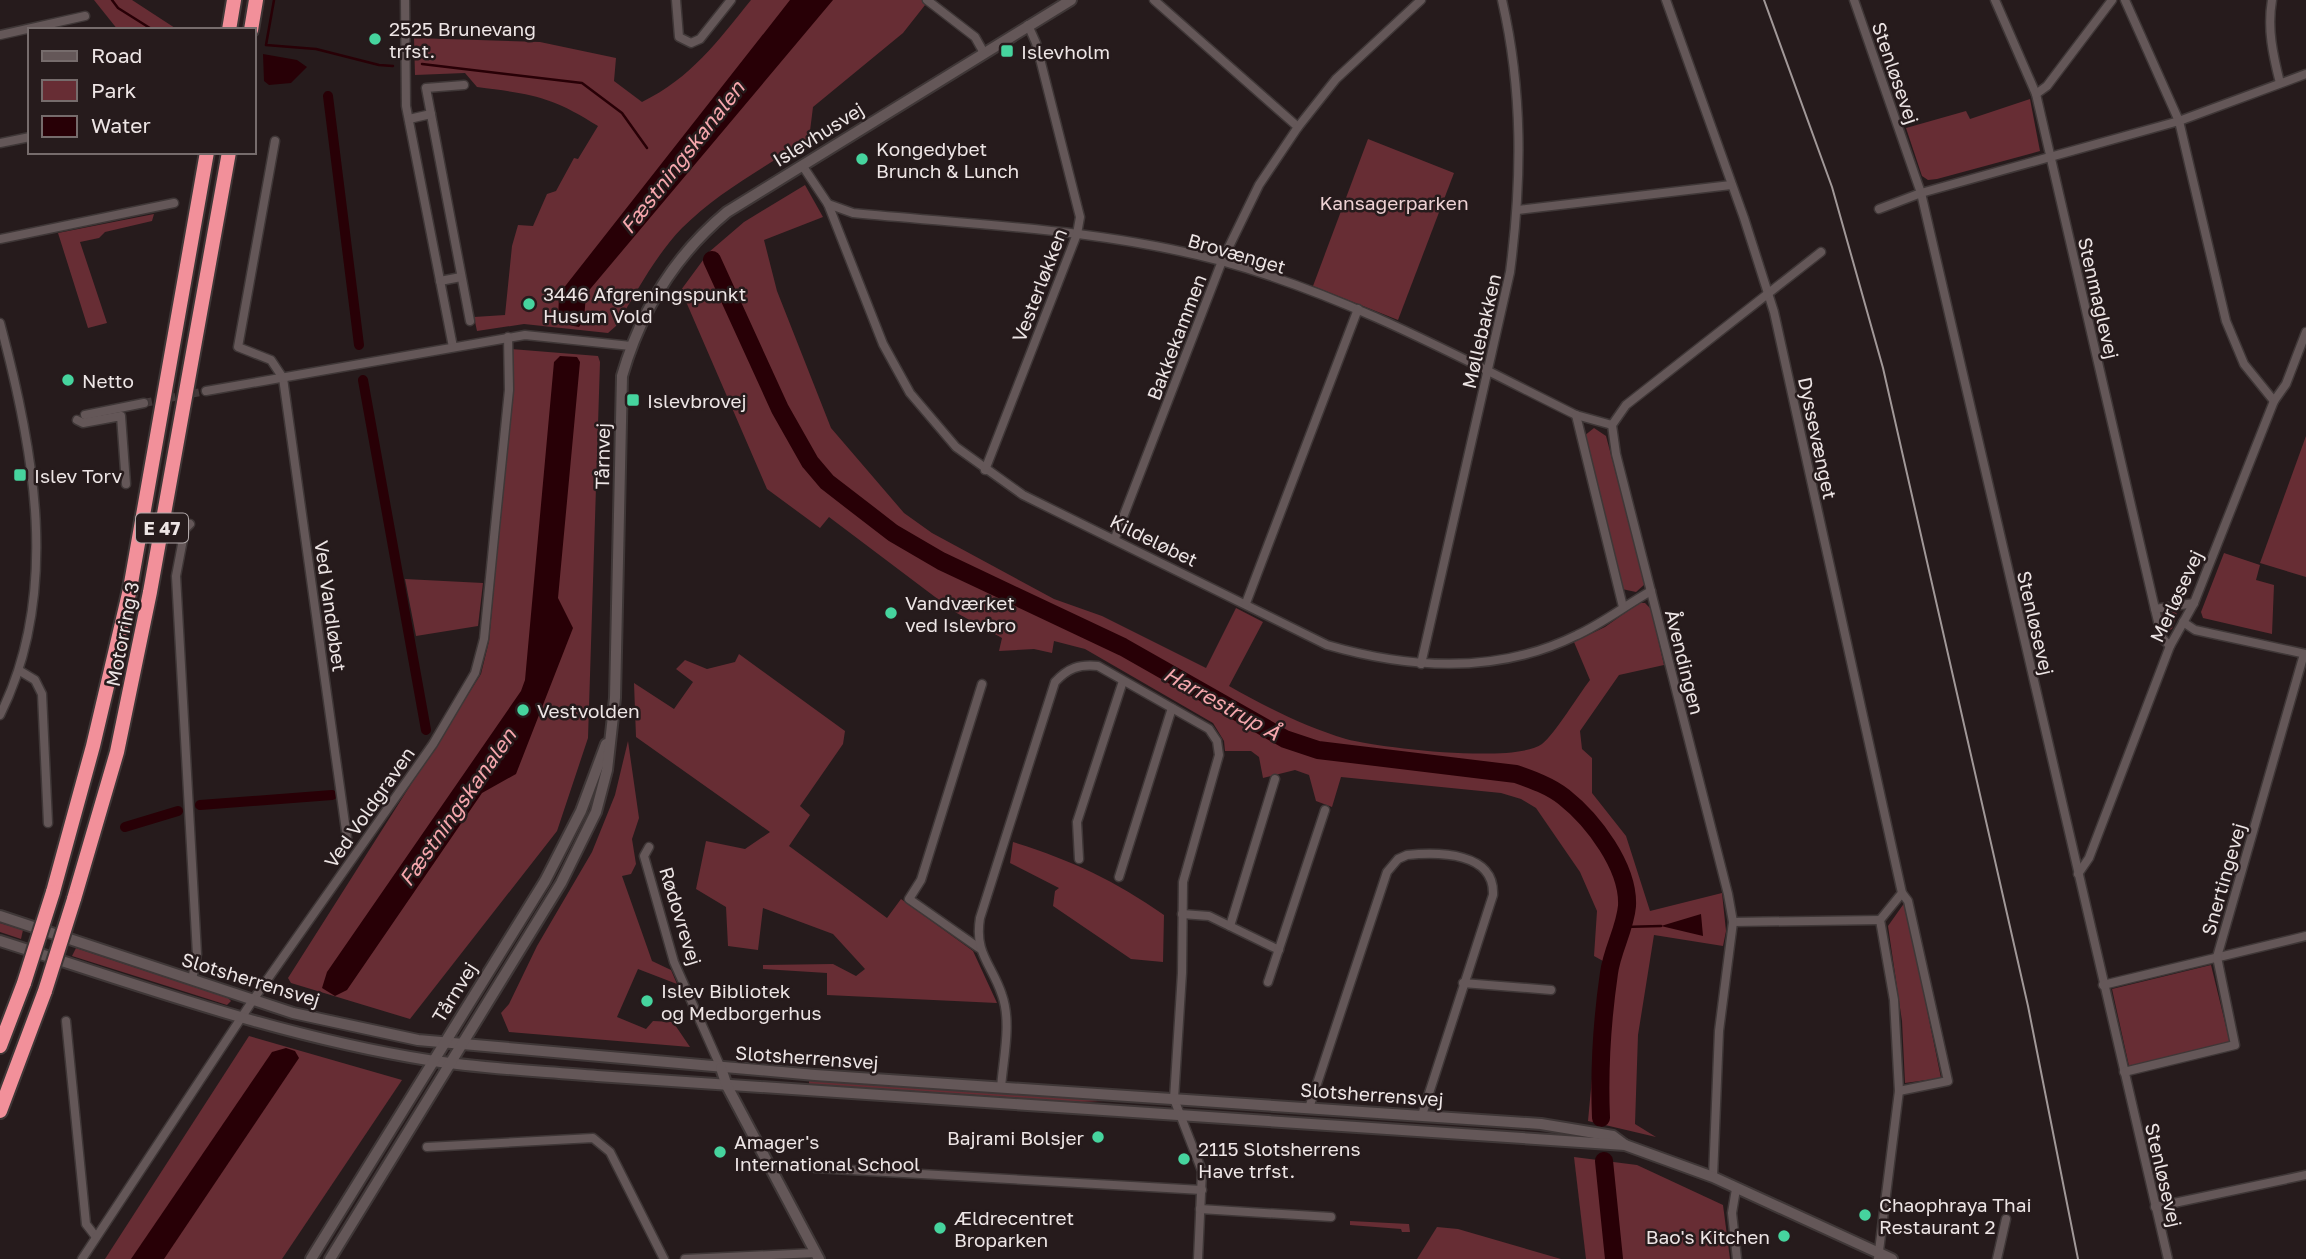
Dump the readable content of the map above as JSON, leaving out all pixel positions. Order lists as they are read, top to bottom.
{
  "streets": {
    "highway": ["E 47", "Motorring 3"],
    "street": [
      "Stenløsevej",
      "Islevhusvej",
      "Brovænget",
      "Vesterløkken",
      "Stenmaglevej",
      "Møllebakken",
      "Bakkekammen",
      "Dyssevænget",
      "Tårnvej",
      "Kildeløbet",
      "Merløsevej",
      "Ved Vandløbet",
      "Åvendingen",
      "Ved Voldgraven",
      "Snertingevej",
      "Rødovrevej",
      "Slotsherrensvej"
    ]
  },
  "crossings": [
    ["Stenløsevej", "Merløsevej"],
    ["Stenløsevej", "Snertingevej"],
    ["Islevhusvej", "Vesterløkken"],
    ["Islevhusvej", "Tårnvej"],
    ["Islevhusvej", "Kildeløbet"],
    ["Brovænget", "Vesterløkken"],
    ["Brovænget", "Møllebakken"],
    ["Brovænget", "Bakkekammen"],
    ["Brovænget", "Kildeløbet"],
    ["Brovænget", "Åvendingen"],
    ["Vesterløkken", "Kildeløbet"],
    ["Stenmaglevej", "Merløsevej"],
    ["Møllebakken", "Kildeløbet"],
    ["Bakkekammen", "Kildeløbet"],
    ["Tårnvej", "Slotsherrensvej"],
    ["Kildeløbet", "Åvendingen"],
    ["Åvendingen", "Slotsherrensvej"],
    ["Ved Voldgraven", "Slotsherrensvej"],
    ["Rødovrevej", "Slotsherrensvej"]
  ],
  "water": ["Fæstningskanalen", "Harrestrup Å"],
  "parks": ["Kansagerparken"],
  "places": {
    "other": [
      "2525 Brunevang trfst.",
      "Kongedybet Brunch & Lunch",
      "3446 Afgreningspunkt Husum Vold",
      "Netto",
      "Vandværket ved Islevbro",
      "Vestvolden",
      "Islev Bibliotek og Medborgerhus",
      "Bajrami Bolsjer",
      "Amager's International School",
      "2115 Slotsherrens Have trfst.",
      "Chaophraya Thai Restaurant 2",
      "Ældrecentret Broparken",
      "Bao's Kitchen"
    ],
    "transit": ["Islevholm", "Islevbrovej", "Islev Torv"]
  },
  "legend": ["Road", "Park", "Water"]
}
